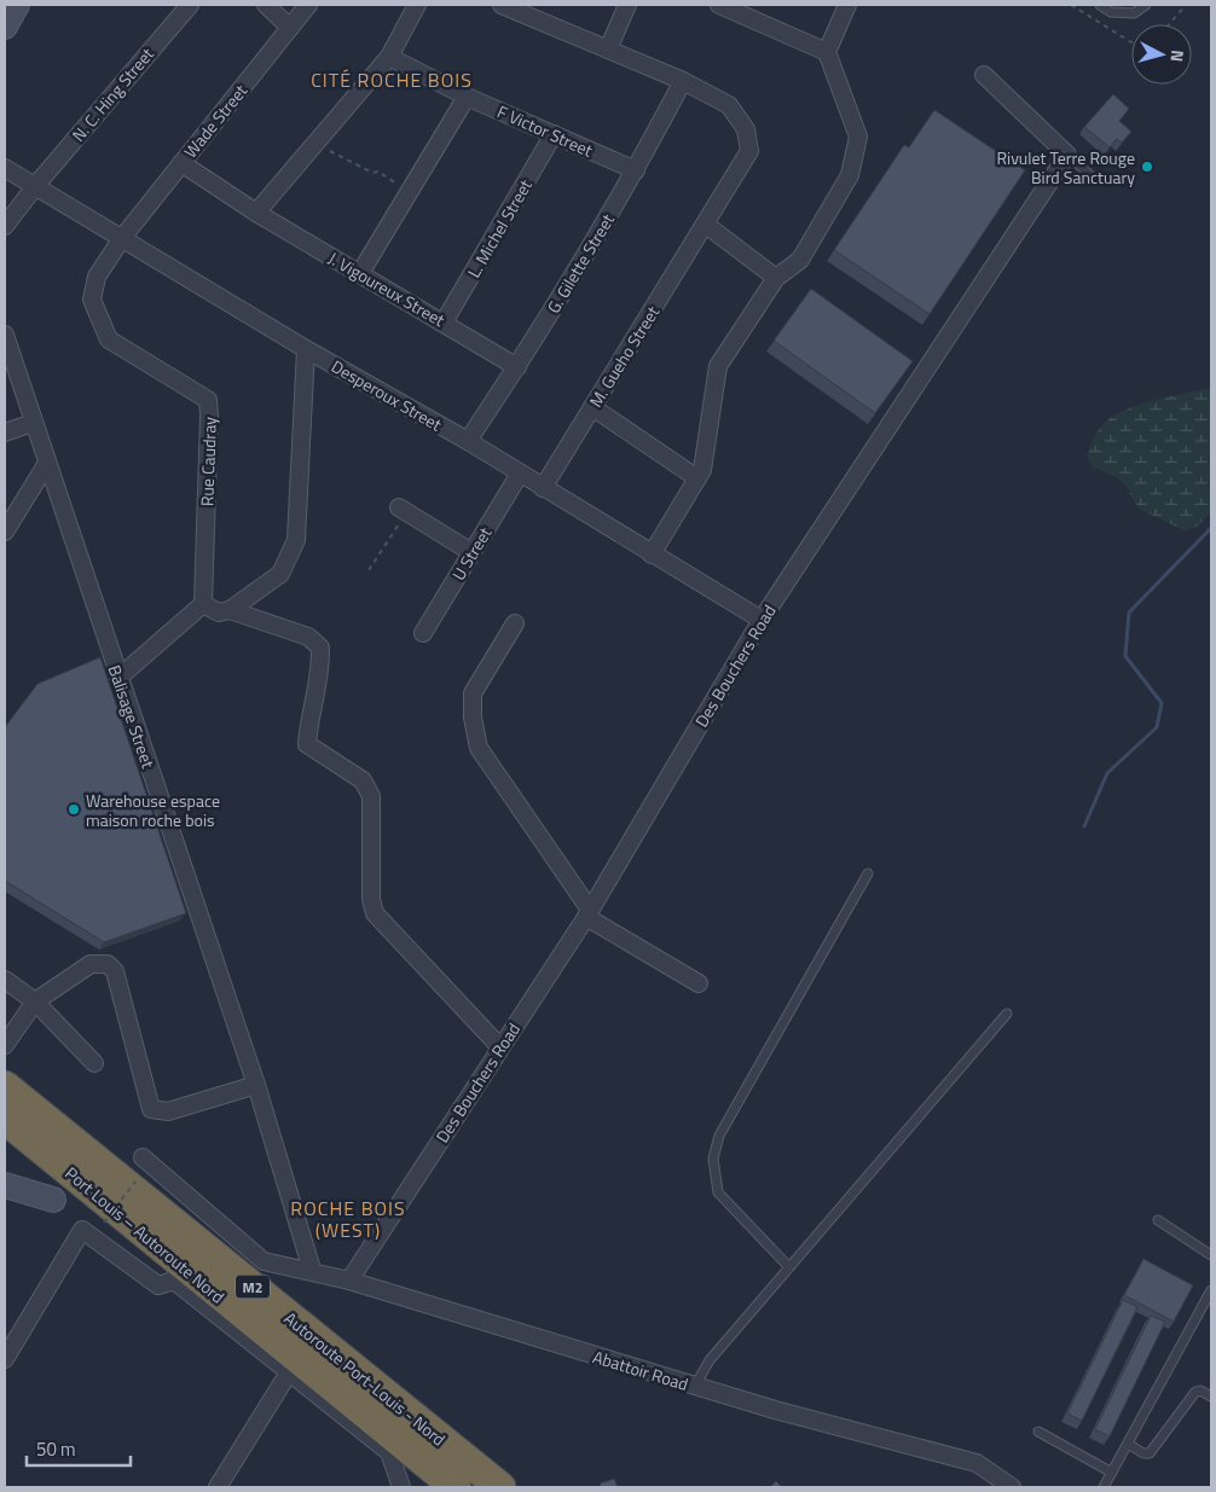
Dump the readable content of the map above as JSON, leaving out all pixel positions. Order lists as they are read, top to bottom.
{
  "streets": {
    "highway": ["Port Louis – Autoroute Nord", "M2", "Autoroute Port-Louis - Nord"],
    "street": [
      "N. C. Hing Street",
      "Wade Street",
      "F Victor Street",
      "L. Michel Street",
      "G. Gilette Street",
      "J. Vigoureux Street",
      "M. Gueho Street",
      "Desperoux Street",
      "Rue Caudray",
      "U Street",
      "Des Bouchers Road",
      "Balisage Street",
      "Abattoir Road"
    ]
  },
  "crossings": [
    ["N. C. Hing Street", "Desperoux Street"],
    ["Wade Street", "J. Vigoureux Street"],
    ["Wade Street", "Desperoux Street"],
    ["Wade Street", "Rue Caudray"],
    ["F Victor Street", "L. Michel Street"],
    ["F Victor Street", "G. Gilette Street"],
    ["L. Michel Street", "J. Vigoureux Street"],
    ["G. Gilette Street", "J. Vigoureux Street"],
    ["G. Gilette Street", "M. Gueho Street"],
    ["G. Gilette Street", "Desperoux Street"],
    ["M. Gueho Street", "Desperoux Street"],
    ["Desperoux Street", "Rue Caudray"],
    ["Desperoux Street", "U Street"],
    ["Desperoux Street", "Des Bouchers Road"],
    ["Des Bouchers Road", "Abattoir Road"],
    ["Balisage Street", "Abattoir Road"]
  ],
  "districts": ["CITÉ ROCHE BOIS", "ROCHE BOIS (WEST)"],
  "places": ["Rivulet Terre Rouge Bird Sanctuary", "Warehouse espace maison roche bois"],
  "scale_bar": "50 m",
  "north": "right"
}
